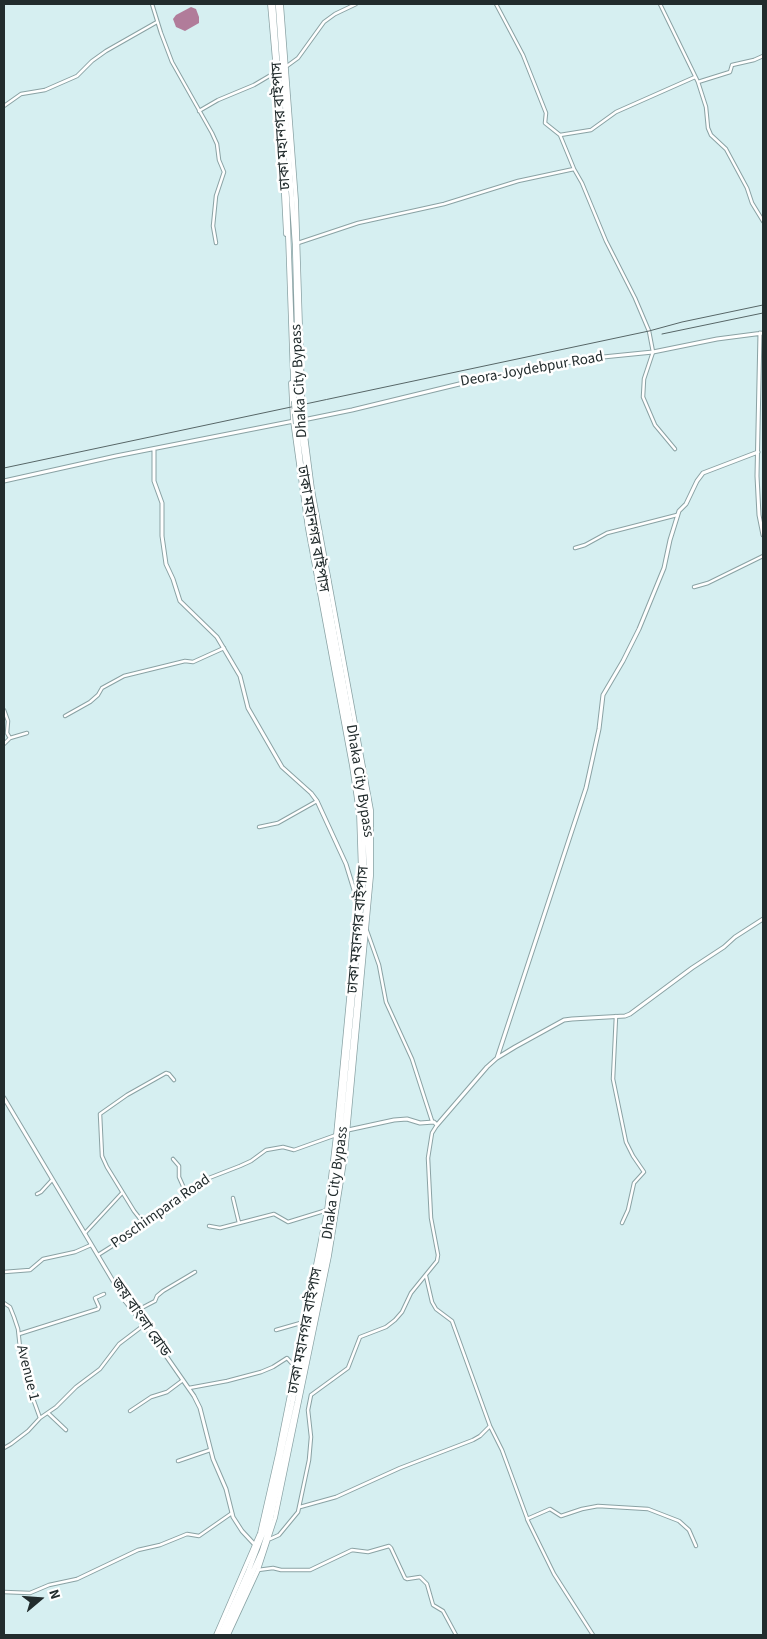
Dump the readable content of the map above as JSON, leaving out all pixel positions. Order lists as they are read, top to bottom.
{
  "streets": {
    "highway": ["ঢাকা মহানগর বাইপাস", "Dhaka City Bypass"],
    "street": [
      "Deora-Joydebpur Road",
      "Poschimpara Road",
      "জয় বাংলা রোড",
      "Avenue 1"
    ]
  },
  "crossings": [
    ["ঢাকা মহানগর বাইপাস", "Deora-Joydebpur Road"],
    ["ঢাকা মহানগর বাইপাস", "Dhaka City Bypass"],
    ["Deora-Joydebpur Road", "Dhaka City Bypass"],
    ["Poschimpara Road", "জয় বাংলা রোড"]
  ],
  "north": "right"
}
